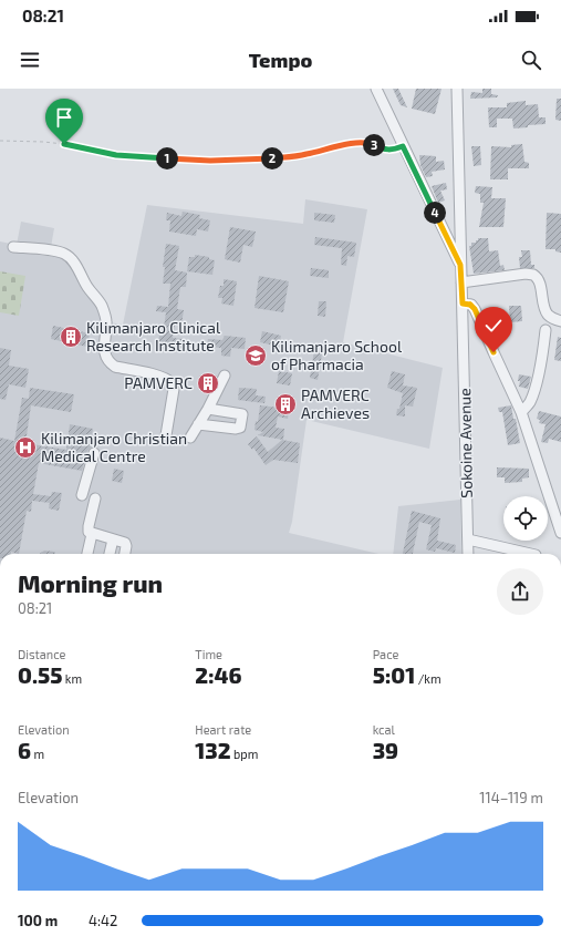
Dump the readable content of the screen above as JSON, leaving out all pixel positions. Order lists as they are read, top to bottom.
{
  "streets": {
    "street": ["Sokoine Avenue"]
  },
  "places": {
    "building": ["Kilimanjaro Clinical Research Institute", "PAMVERC", "PAMVERC Archieves"],
    "school or university": ["Kilimanjaro School of Pharmacia"],
    "hospital": ["Kilimanjaro Christian Medical Centre"]
  },
  "page": {
    "status": "08:21",
    "header": "Tempo",
    "pins": [
      "3",
      "1",
      "2",
      "4"
    ],
    "heading": ["Morning run", "08:21"],
    "stats": [
      ["Distance", "0.55 km"],
      ["Time", "2:46"],
      ["Pace", "5:01 /km"],
      ["Elevation", "6 m"],
      ["Heart rate", "132 bpm"],
      ["kcal", "39"]
    ],
    "chart": ["Elevation", "114–119 m"],
    "list": [
      {
        "name": "100 m",
        "note": "4:42"
      }
    ]
  }
}
